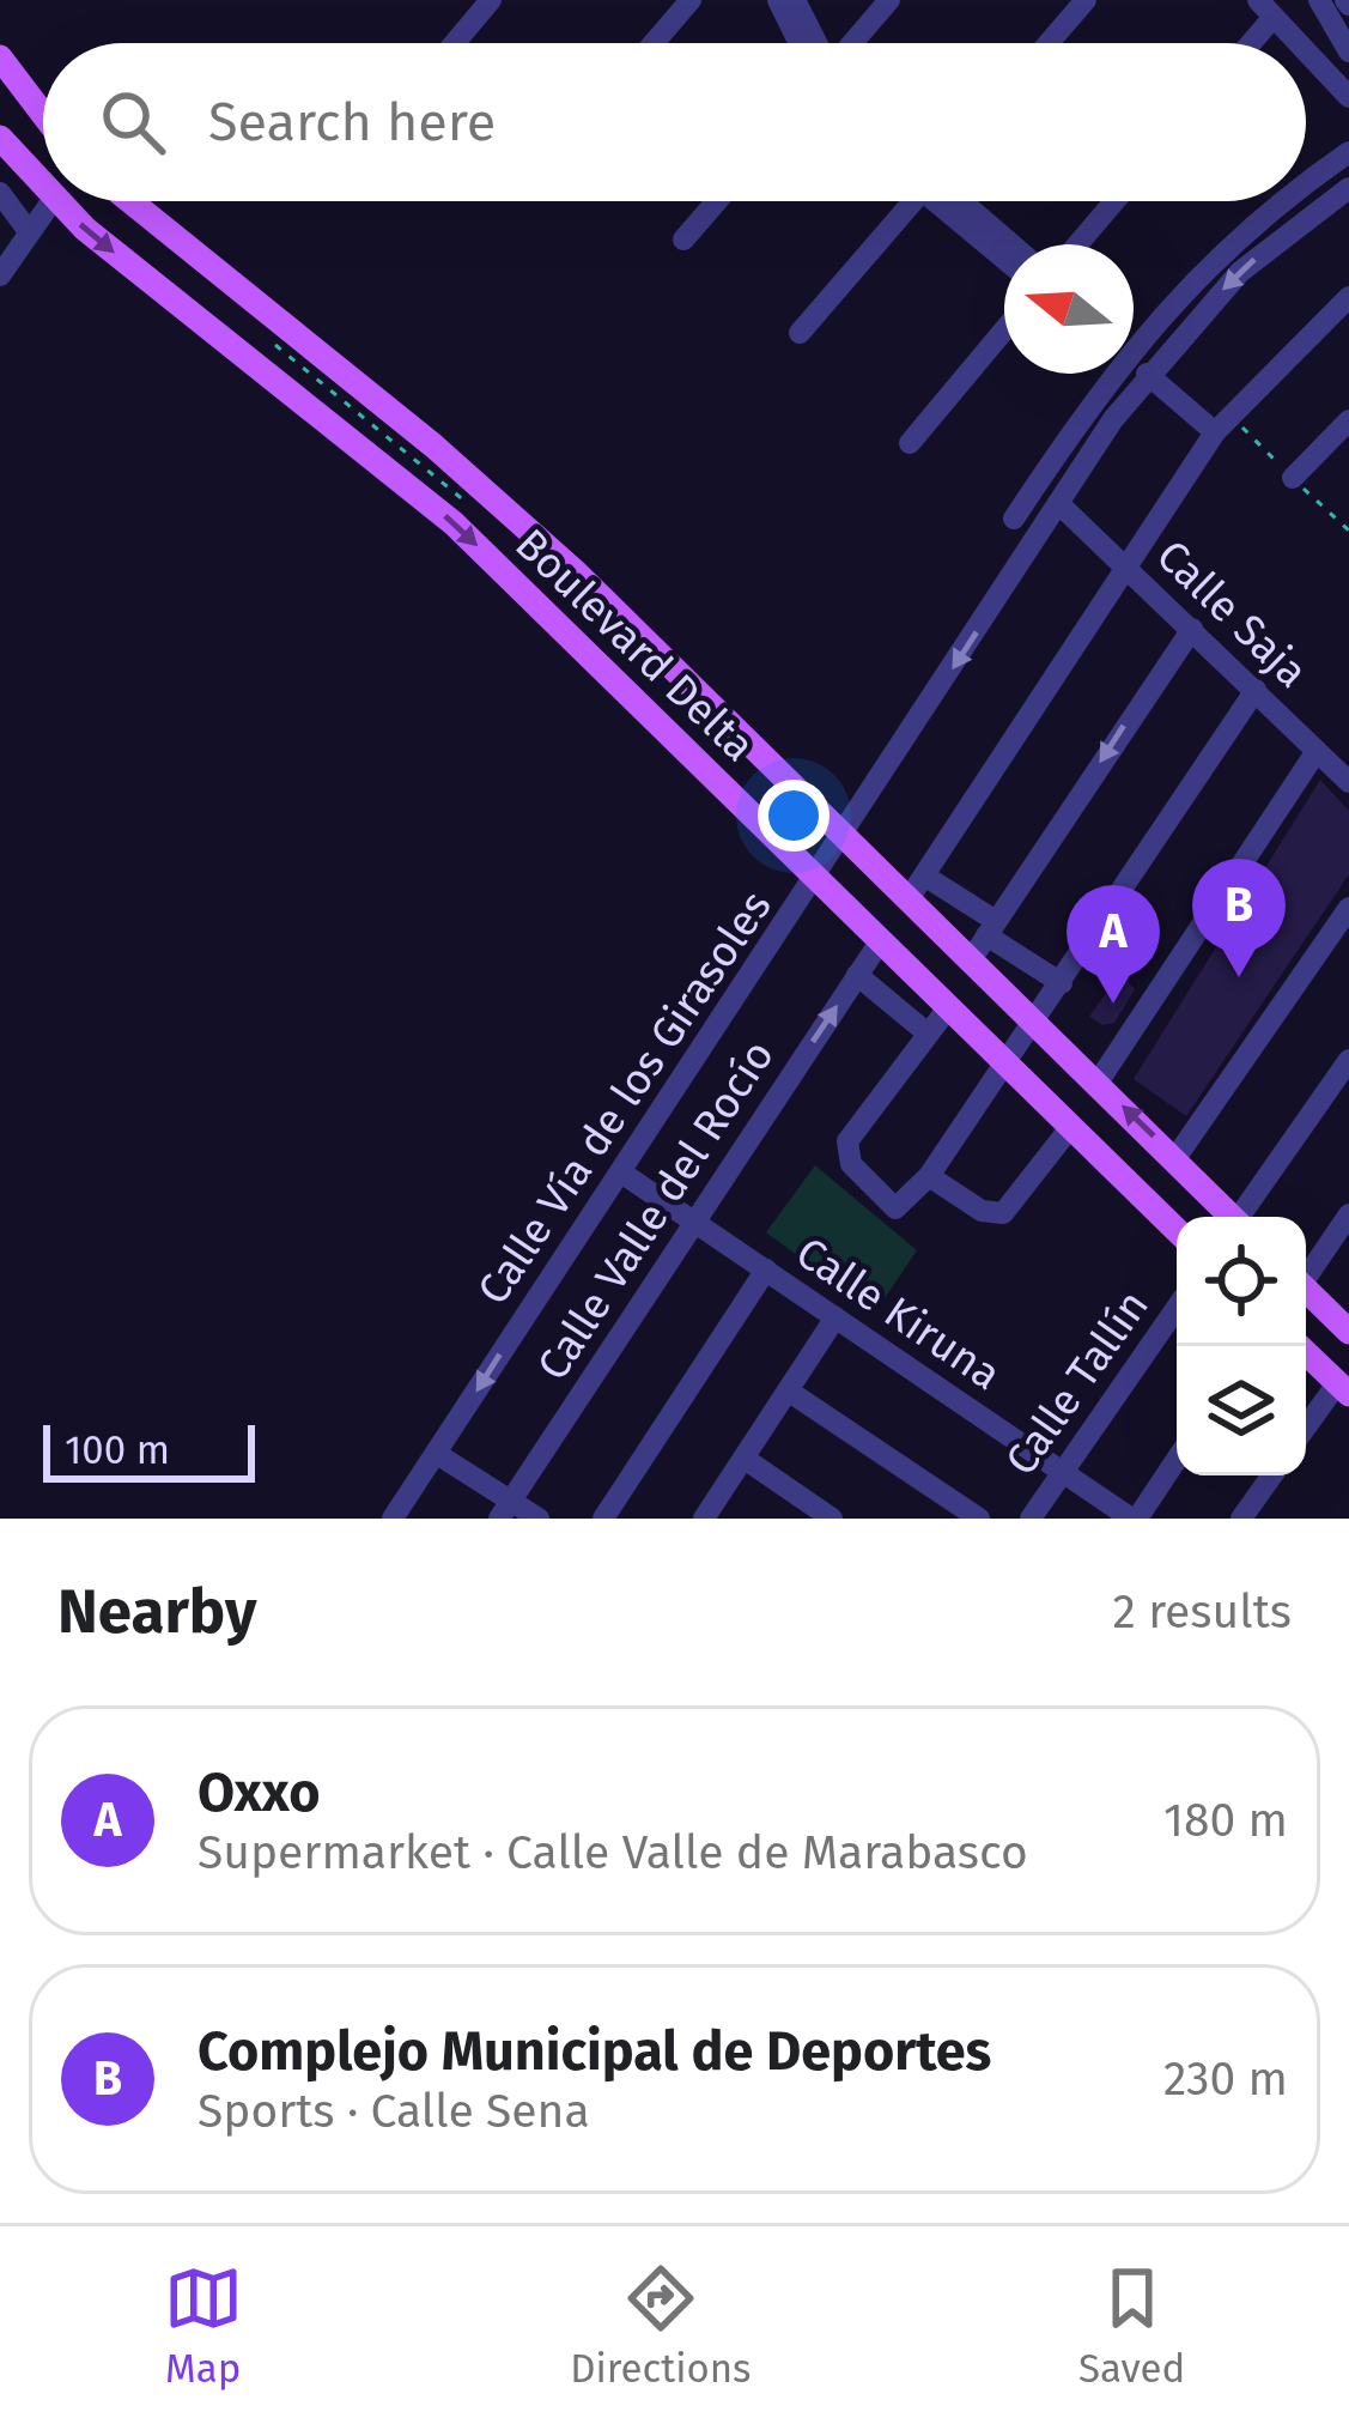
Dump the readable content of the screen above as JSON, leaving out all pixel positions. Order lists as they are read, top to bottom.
{
  "streets": {
    "main road": ["Boulevard Delta"],
    "street": [
      "Calle Saja",
      "Calle Vía de los Girasoles",
      "Calle Valle del Rocío",
      "Calle Kiruna",
      "Calle Tallín"
    ]
  },
  "crossings": [
    ["Calle Saja", "Calle Vía de los Girasoles"],
    ["Boulevard Delta", "Calle Vía de los Girasoles"],
    ["Boulevard Delta", "Calle Valle del Rocío"],
    ["Calle Vía de los Girasoles", "Calle Kiruna"],
    ["Calle Valle del Rocío", "Calle Kiruna"],
    ["Calle Kiruna", "Calle Tallín"]
  ],
  "scale_bar": "100 m",
  "north": "left",
  "page": {
    "search": "Search here",
    "pins": ["B", "A"],
    "scale": "100 m",
    "heading": ["Nearby", "2 results"],
    "list": [
      {
        "mark": "A",
        "name": "Oxxo",
        "note": "Supermarket · Calle Valle de Marabasco",
        "value": "180 m"
      },
      {
        "mark": "B",
        "name": "Complejo Municipal de Deportes",
        "note": "Sports · Calle Sena",
        "value": "230 m"
      }
    ],
    "nav": ["Map", "Directions", "Saved"]
  }
}
